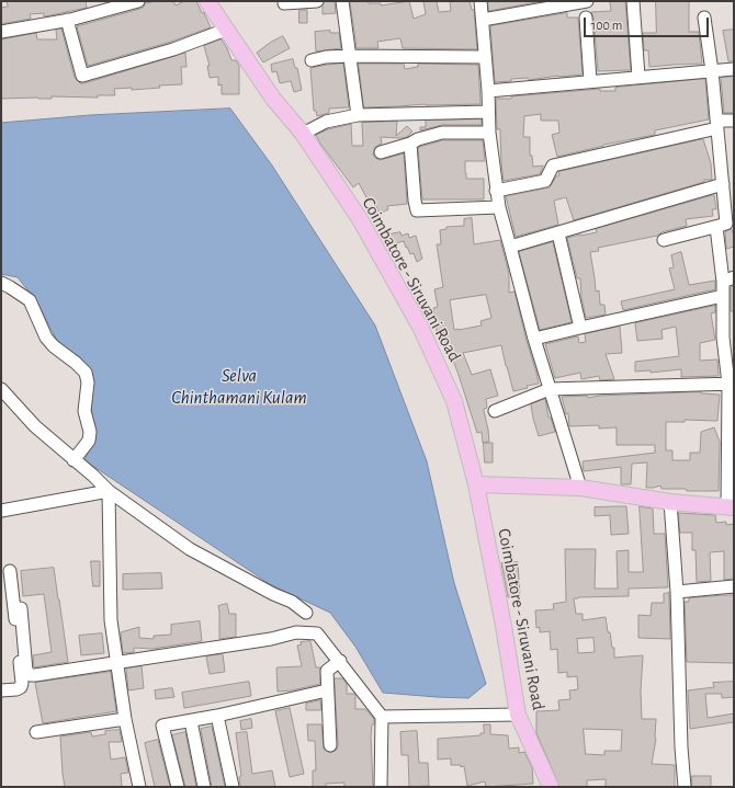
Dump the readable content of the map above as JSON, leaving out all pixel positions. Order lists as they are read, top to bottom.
{
  "streets": {
    "main road": ["Coimbatore - Siruvani Road"]
  },
  "water": ["Selva Chinthamani Kulam"],
  "scale_bar": "100 m"
}
